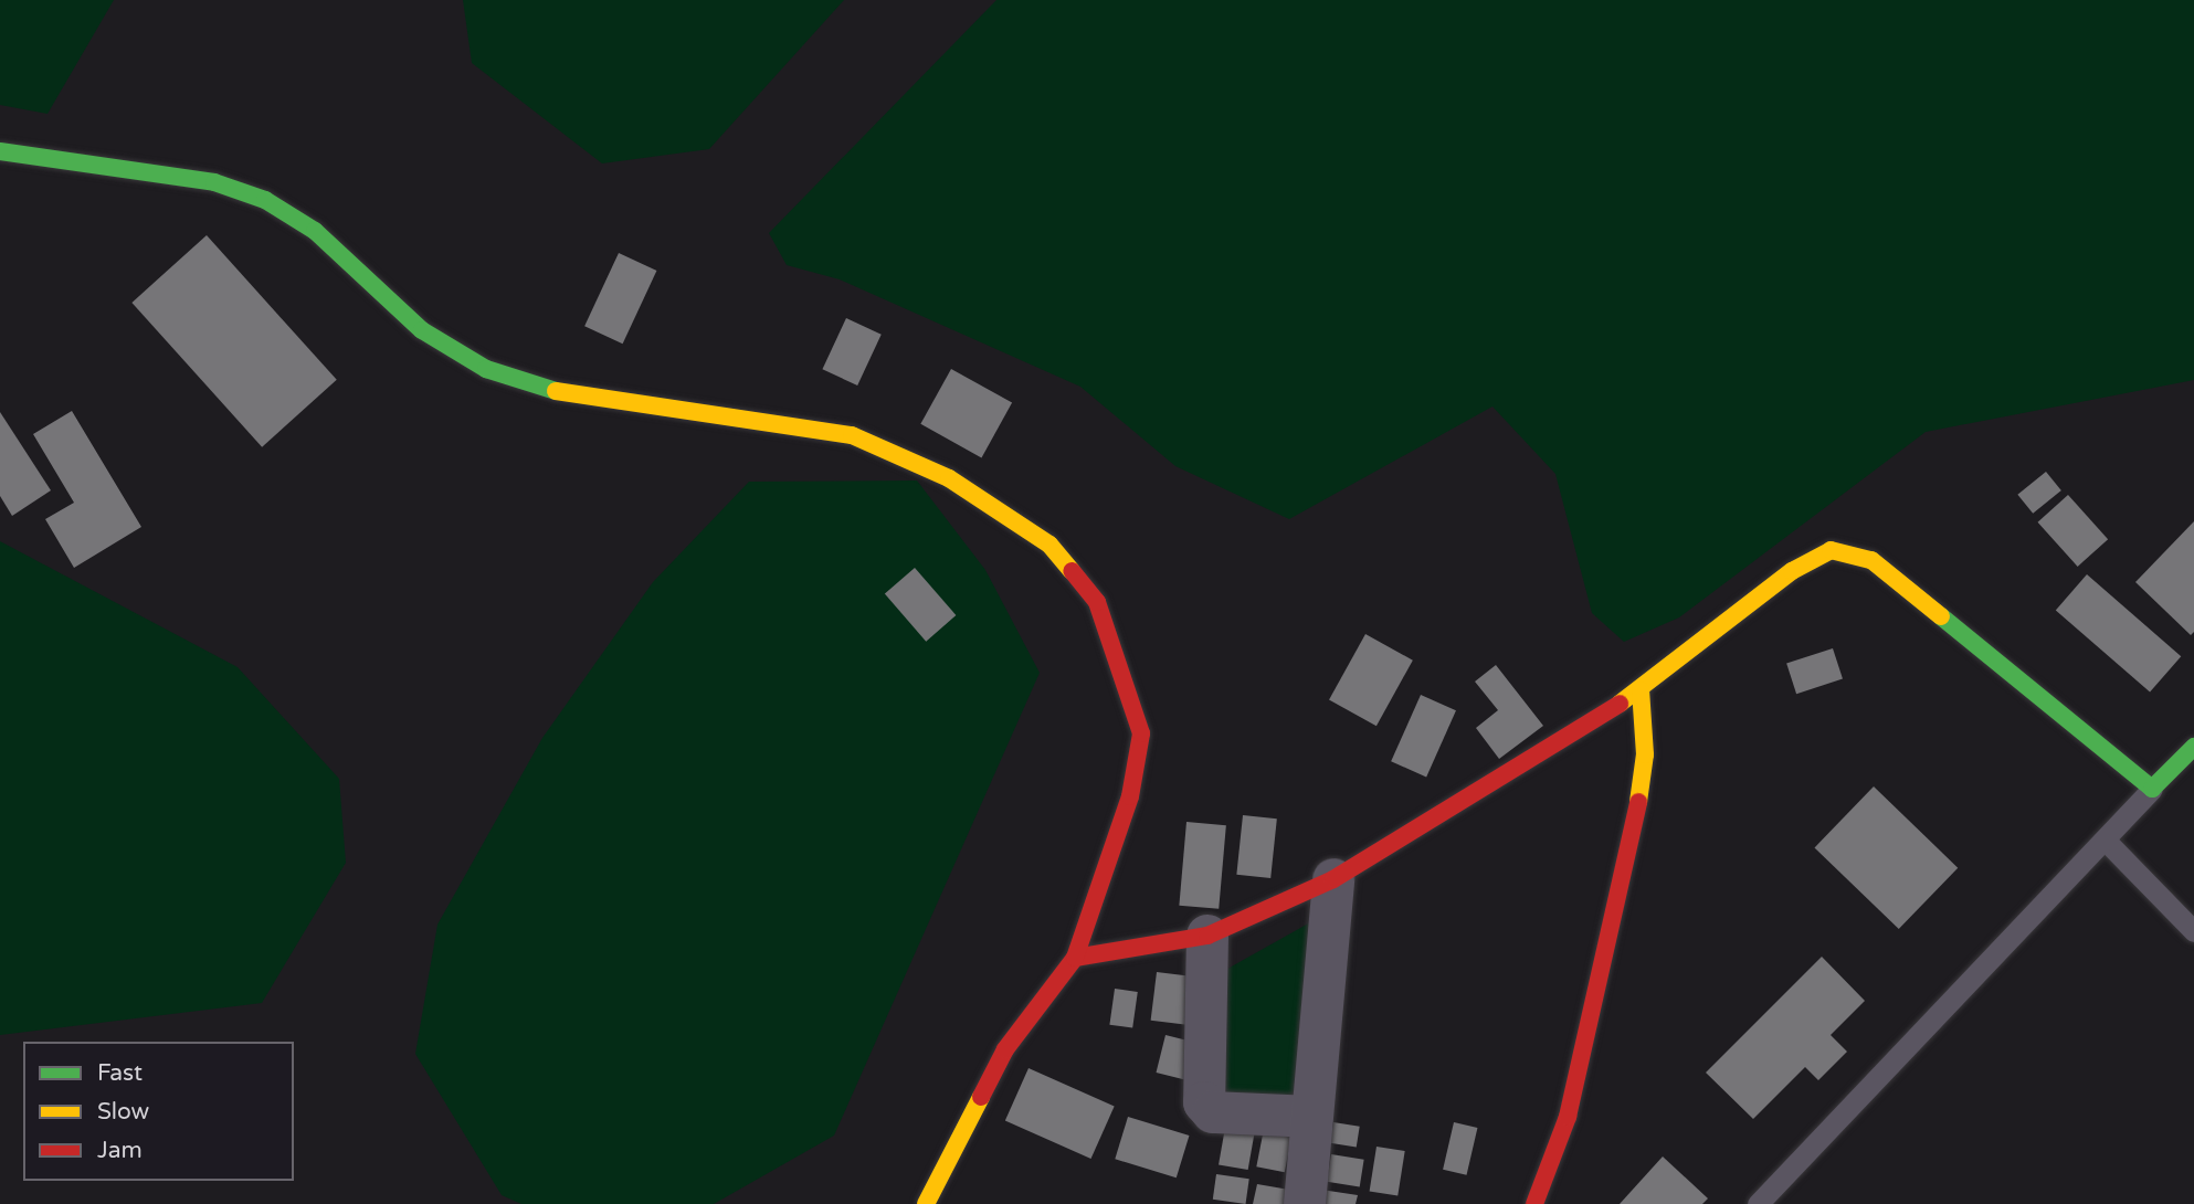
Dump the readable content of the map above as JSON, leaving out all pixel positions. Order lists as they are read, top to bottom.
{
  "legend": ["Fast", "Slow", "Jam"]
}
